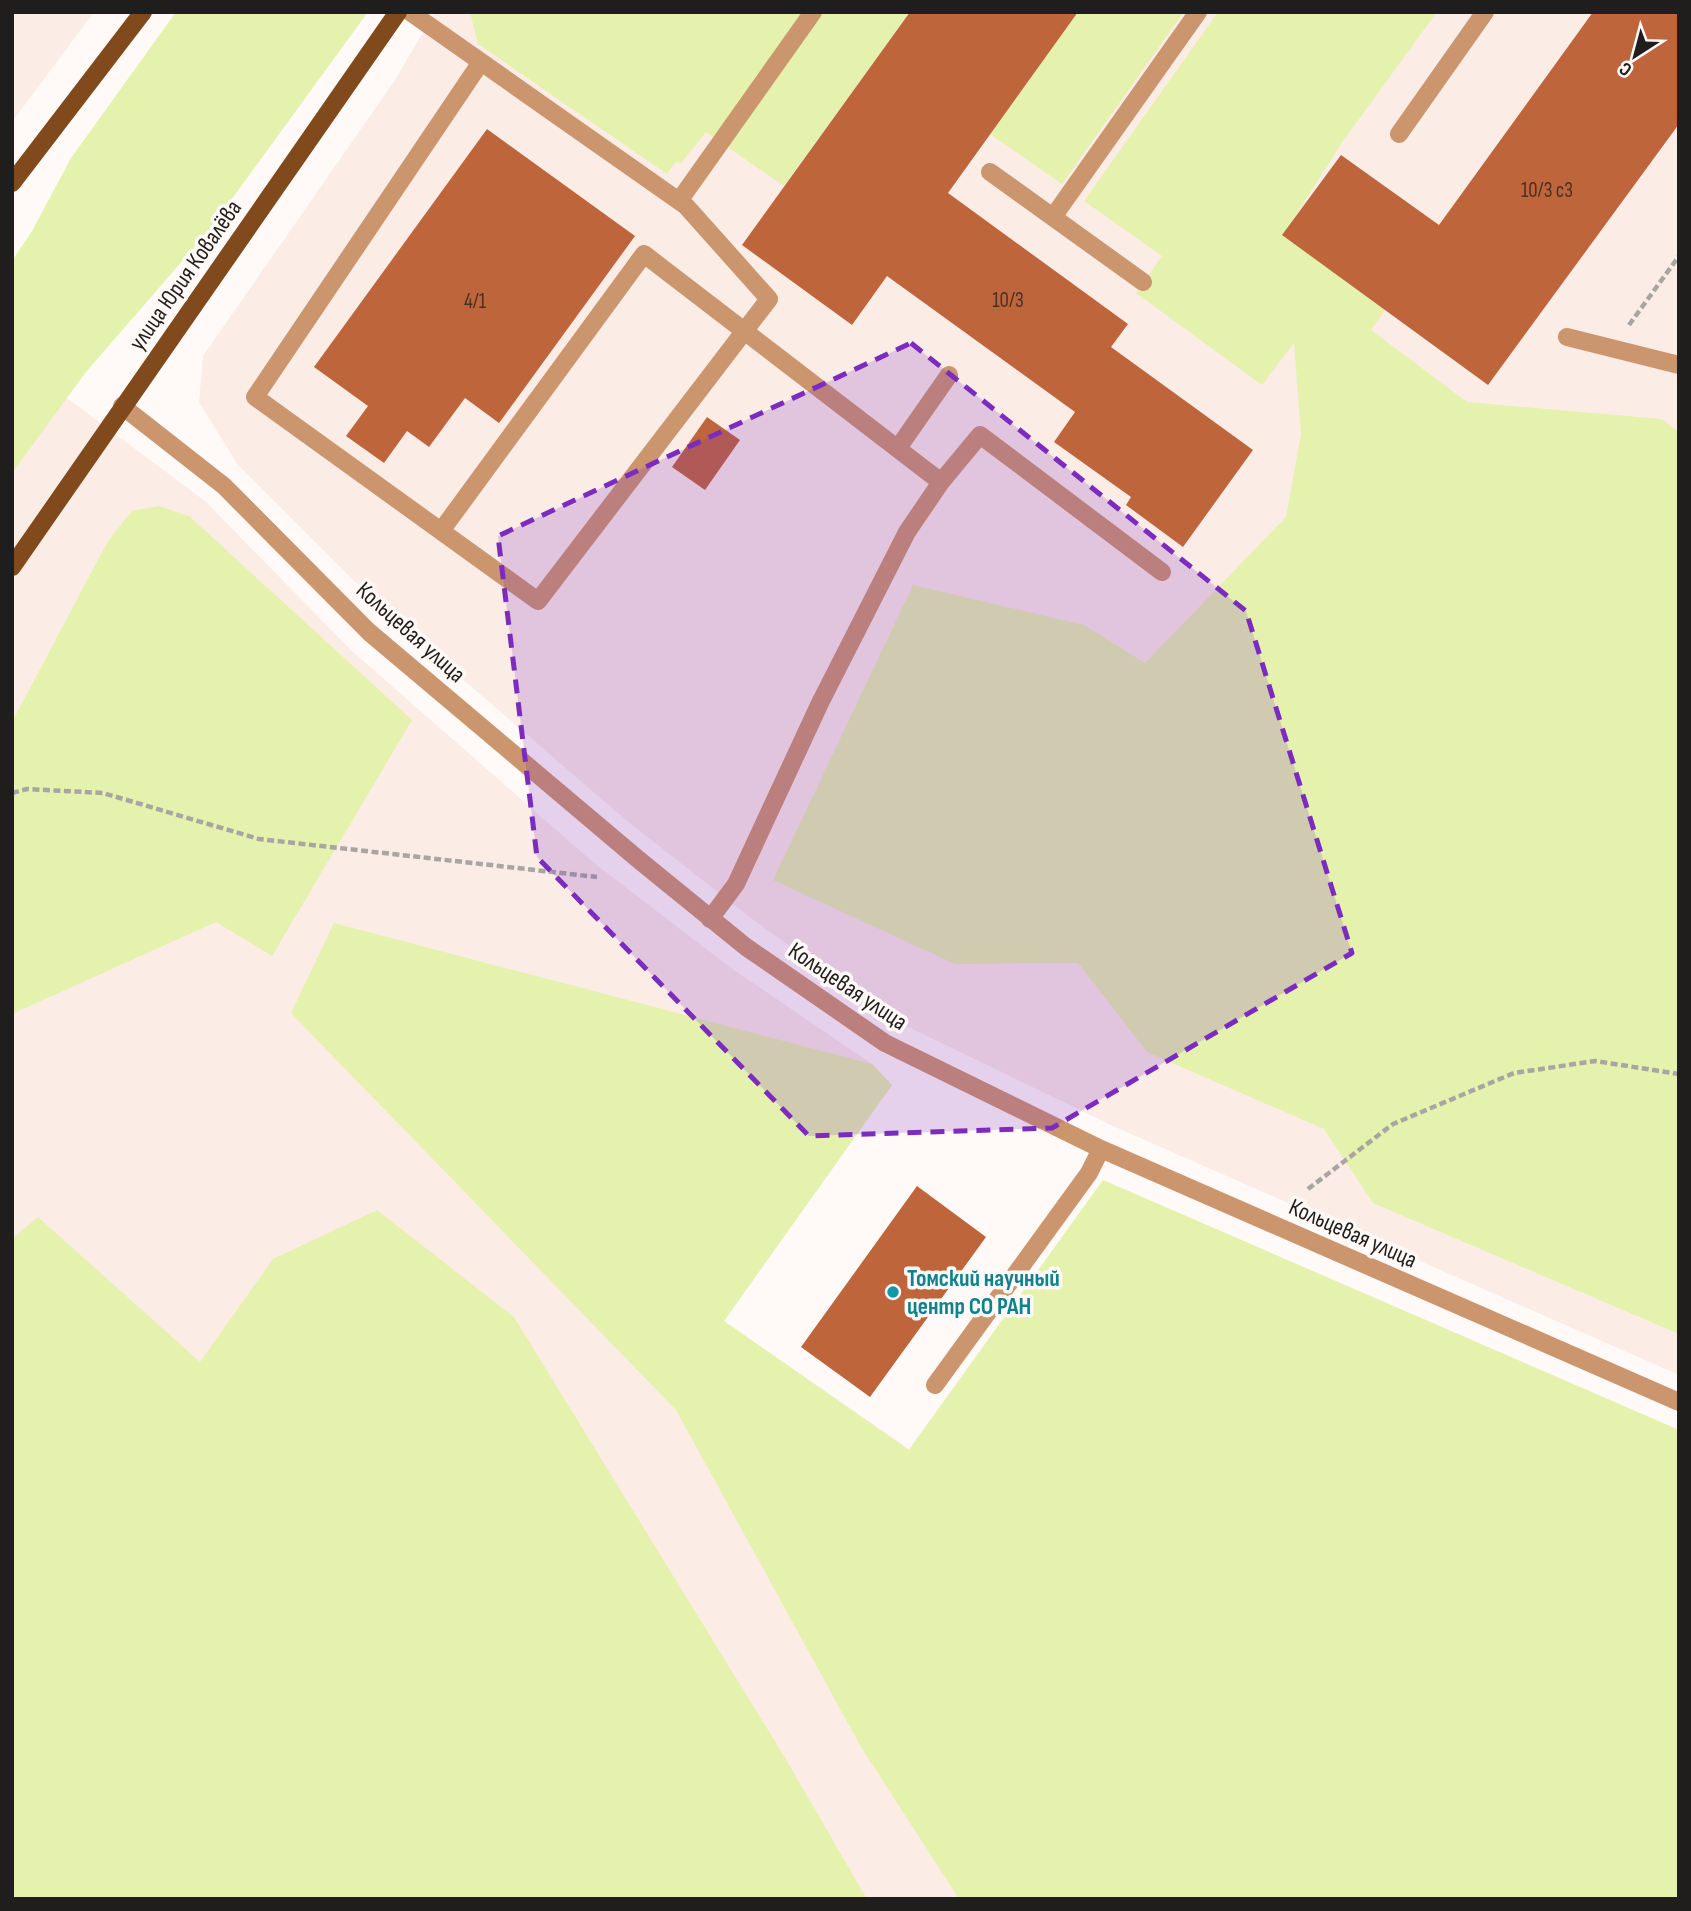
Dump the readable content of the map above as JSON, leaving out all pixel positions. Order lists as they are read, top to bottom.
{
  "streets": {
    "main road": ["улица Юрия Ковалёва"],
    "street": ["Кольцевая улица"]
  },
  "crossings": [
    ["улица Юрия Ковалёва", "Кольцевая улица"]
  ],
  "places": ["Томский научный центр СО РАН"],
  "house_numbers": ["10/3 с3", "10/3", "4/1"],
  "north": "bottom left"
}
